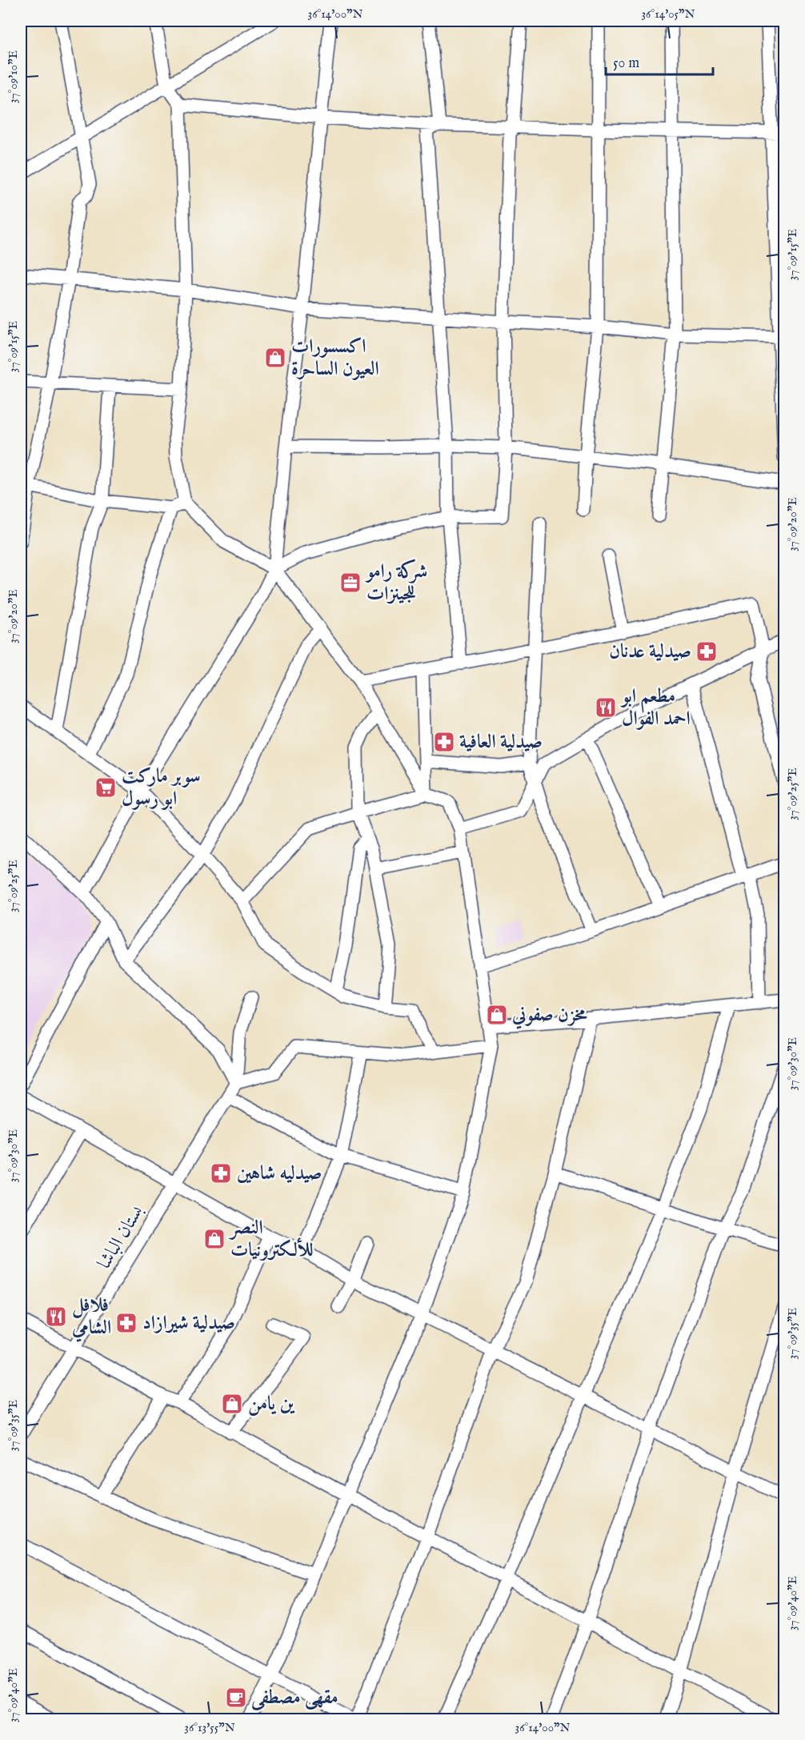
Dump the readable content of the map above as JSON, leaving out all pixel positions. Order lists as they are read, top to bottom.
{
  "streets": {
    "street": ["بستان الباشا"]
  },
  "places": {
    "shop": [
      "اكسسورات العيون الساحرة",
      "مخزن صفوني",
      "النصر للألكترونيات",
      "ين يامن"
    ],
    "office": ["شركة رامو للجينزات"],
    "pharmacy": [
      "صيدلية عدنان",
      "صيدلية العافية",
      "صيدليه شاهين",
      "صيدلية شيرازاد"
    ],
    "restaurant": ["مطعم ابو احمد الفوال", "فلافل الشامي"],
    "supermarket": ["سوبر ماركت ابو رسول"],
    "cafe": ["مقهى مصطفى"]
  },
  "scale_bar": "50 m",
  "coordinates": [
    "36°14'00\"N",
    "36°14'05\"N",
    "37°09'10\"E",
    "37°09'15\"E",
    "37°09'20\"E",
    "37°09'25\"E",
    "37°09'30\"E",
    "37°09'35\"E",
    "37°09'40\"E",
    "36°13'55\"N"
  ]
}
